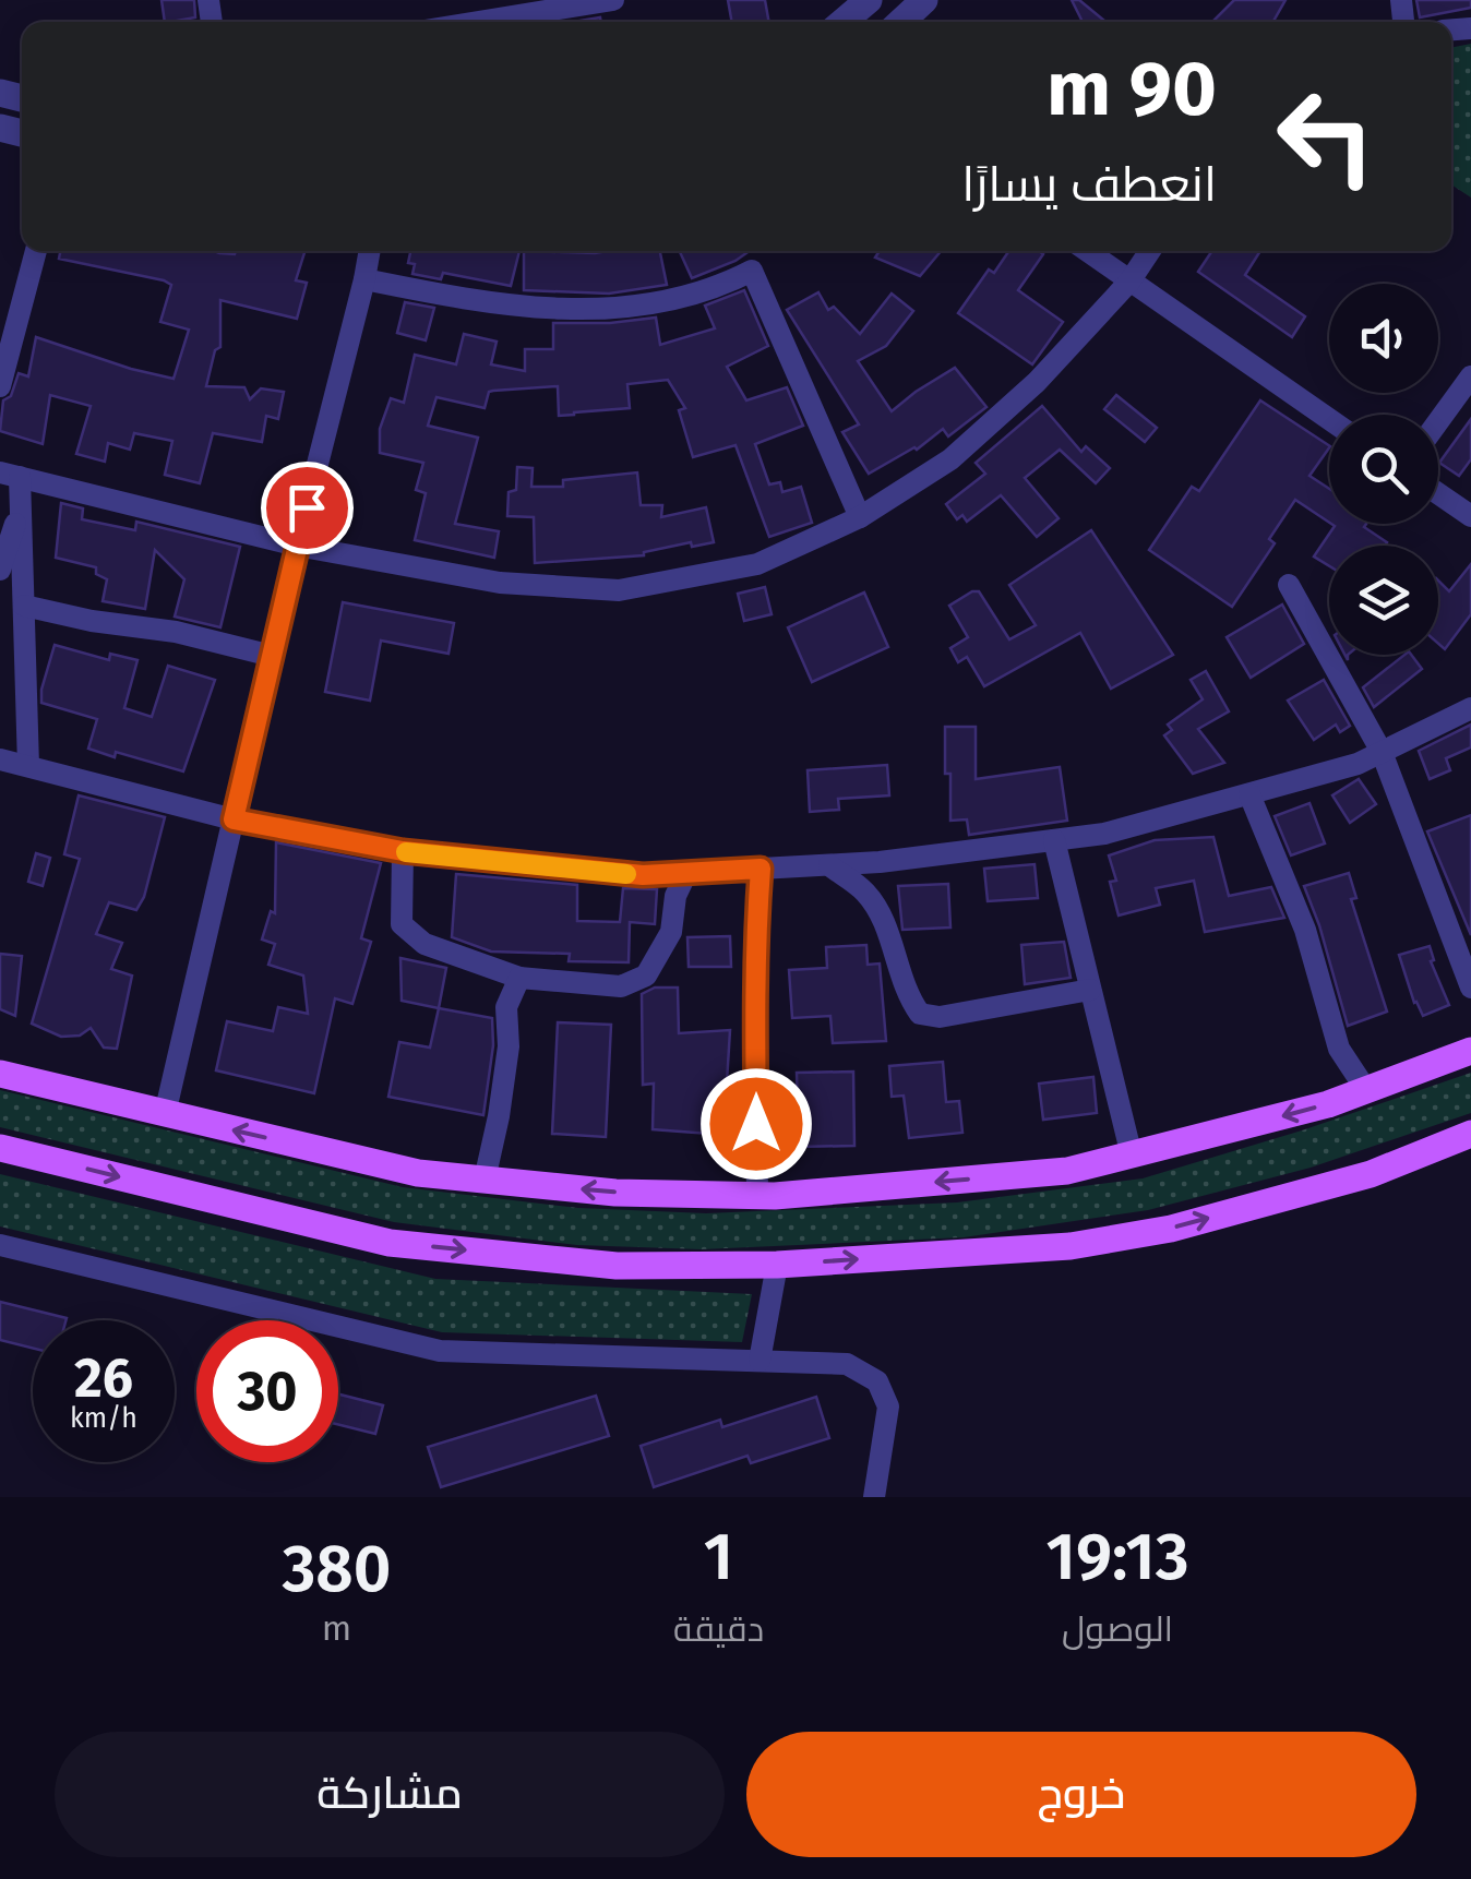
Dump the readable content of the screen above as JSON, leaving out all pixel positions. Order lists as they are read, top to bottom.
{
  "page": {
    "turn": ["90 m", "انعطف يسارًا"],
    "speed": "26 km/h",
    "limit": "30",
    "eta": [
      "19:13",
      "الوصول",
      "1",
      "دقيقة",
      "380",
      "m"
    ],
    "buttons": ["خروج", "مشاركة"]
  }
}
